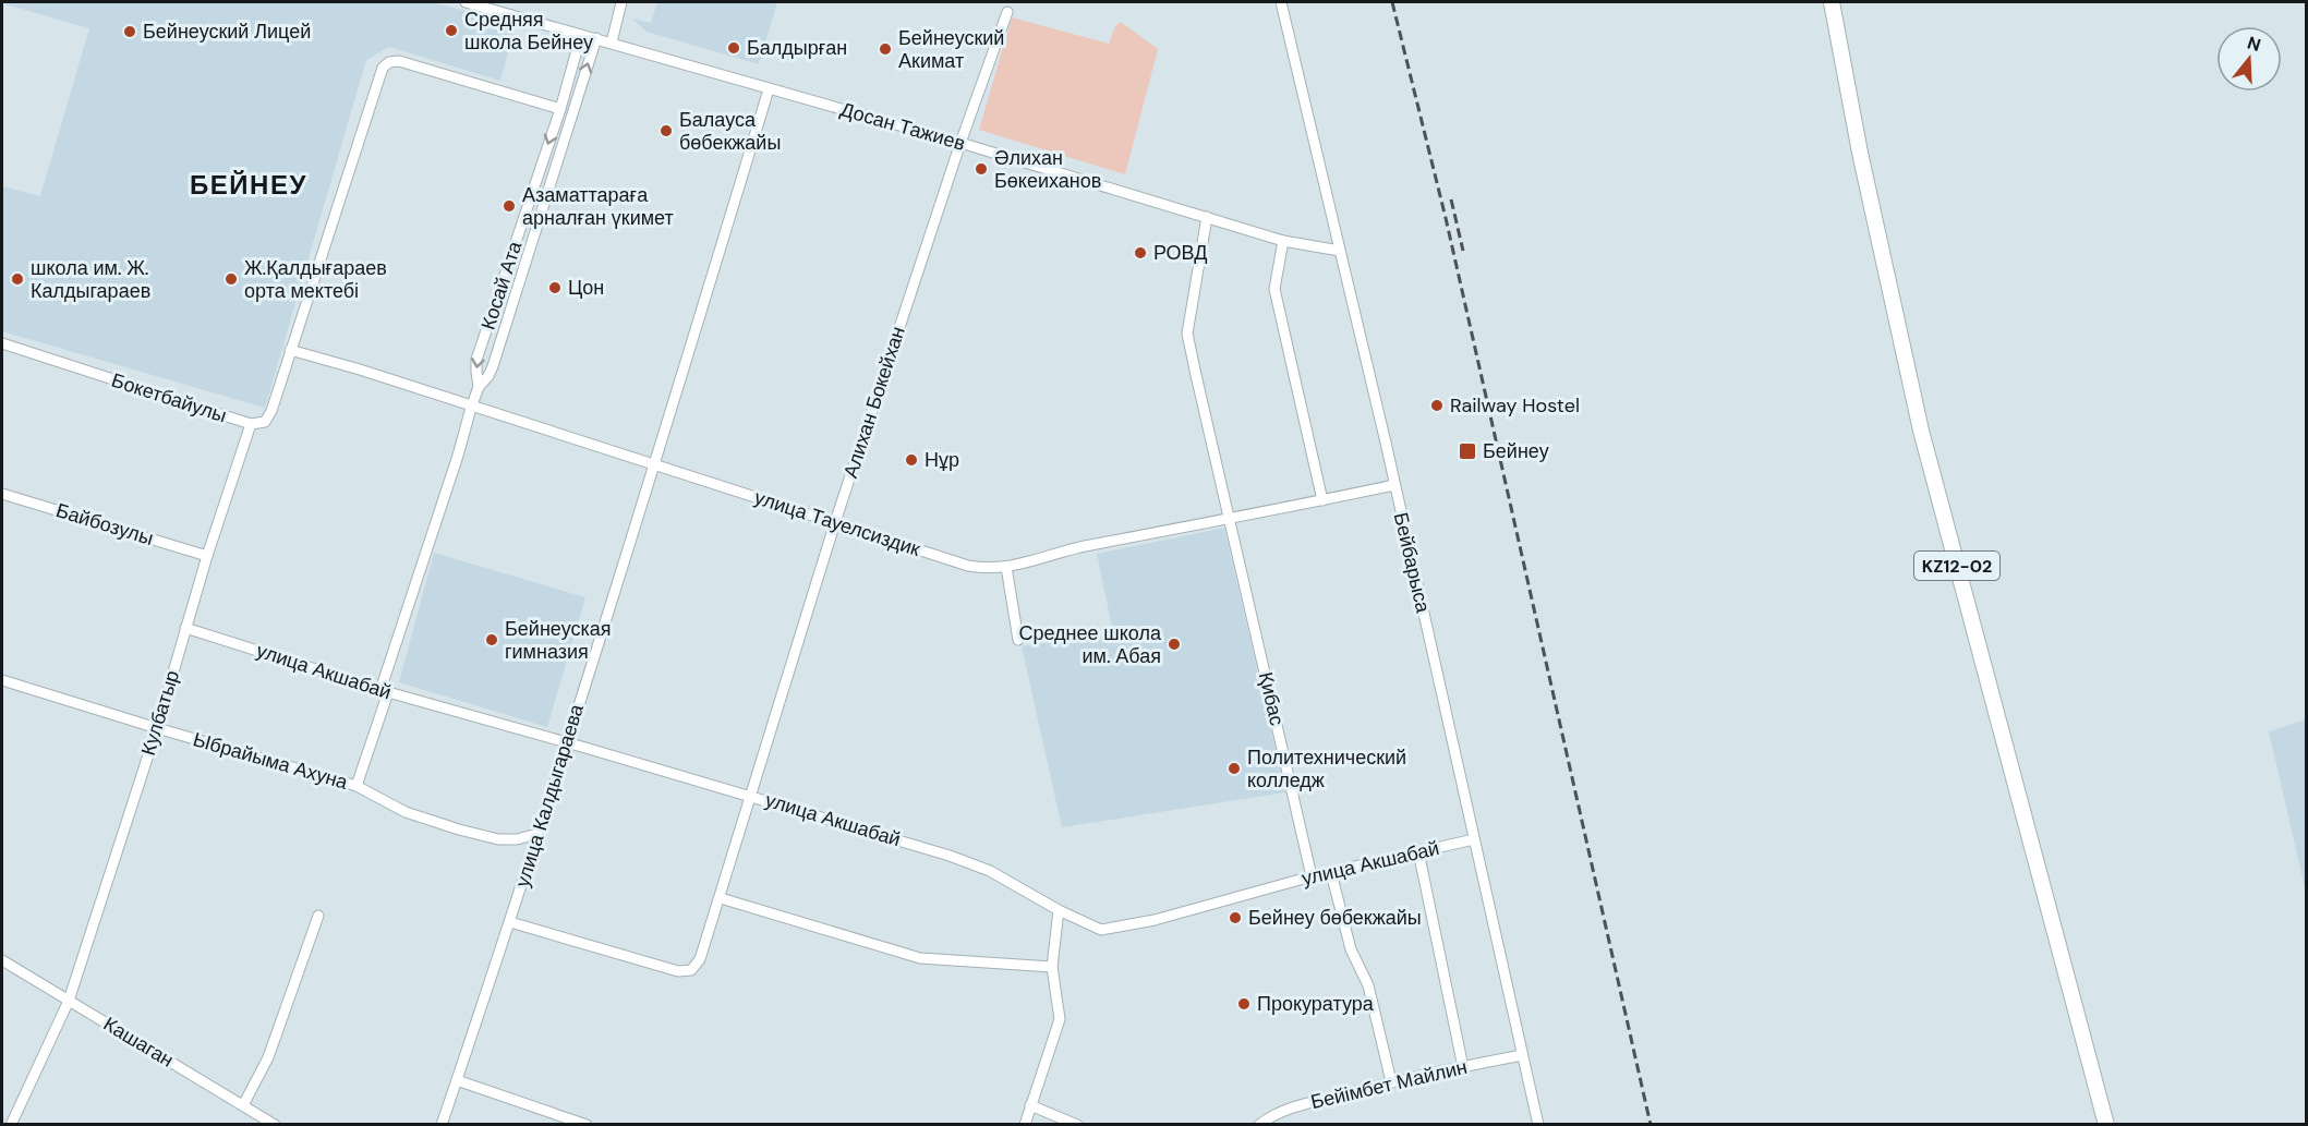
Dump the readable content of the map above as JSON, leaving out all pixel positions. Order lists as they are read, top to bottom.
{
  "streets": {
    "highway": ["KZ12-02"],
    "street": [
      "Досан Тажиев",
      "Косай Ата",
      "Бокетбайулы",
      "Алихан Бокейхан",
      "улица Тауелсиздик",
      "Байбозулы",
      "Бейбарыса",
      "улица Акшабай",
      "Қибас",
      "Кулбатыр",
      "Ыбрайыма Ахуна",
      "улица Калдыгараева",
      "Кашаган",
      "Бейімбет Майлин"
    ]
  },
  "crossings": [
    ["Досан Тажиев", "Косай Ата"],
    ["Досан Тажиев", "Алихан Бокейхан"],
    ["Досан Тажиев", "Бейбарыса"],
    ["Досан Тажиев", "Қибас"],
    ["Досан Тажиев", "улица Калдыгараева"],
    ["Косай Ата", "Бокетбайулы"],
    ["Косай Ата", "улица Тауелсиздик"],
    ["Косай Ата", "улица Акшабай"],
    ["Косай Ата", "Ыбрайыма Ахуна"],
    ["Бокетбайулы", "улица Тауелсиздик"],
    ["Бокетбайулы", "Кулбатыр"],
    ["Алихан Бокейхан", "улица Тауелсиздик"],
    ["Алихан Бокейхан", "улица Акшабай"],
    ["Алихан Бокейхан", "улица Калдыгараева"],
    ["улица Тауелсиздик", "Бейбарыса"],
    ["улица Тауелсиздик", "Қибас"],
    ["улица Тауелсиздик", "улица Калдыгараева"],
    ["Байбозулы", "Кулбатыр"],
    ["Бейбарыса", "улица Акшабай"],
    ["Бейбарыса", "Бейімбет Майлин"],
    ["улица Акшабай", "Қибас"],
    ["улица Акшабай", "Кулбатыр"],
    ["улица Акшабай", "улица Калдыгараева"],
    ["Кулбатыр", "Ыбрайыма Ахуна"],
    ["Кулбатыр", "Кашаган"],
    ["Ыбрайыма Ахуна", "улица Калдыгараева"]
  ],
  "districts": ["БЕЙНЕУ"],
  "places": {
    "other": [
      "Средняя школа Бейнеу",
      "Бейнеуский Лицей",
      "Балдырған",
      "Бейнеуский Акимат",
      "Балауса бөбекжайы",
      "Әлихан Бөкеиханов",
      "Азаматтараға арналған үкимет",
      "РОВД",
      "школа им. Ж. Калдыгараев",
      "Ж.Қалдығараев орта мектебі",
      "Цон",
      "Railway Hostel",
      "Нұр",
      "Бейнеуская гимназия",
      "Среднее школа им. Абая",
      "Политехнический колледж",
      "Бейнеу бөбекжайы",
      "Прокуратура"
    ],
    "transit": ["Бейнеу"]
  },
  "north": "top"
}
